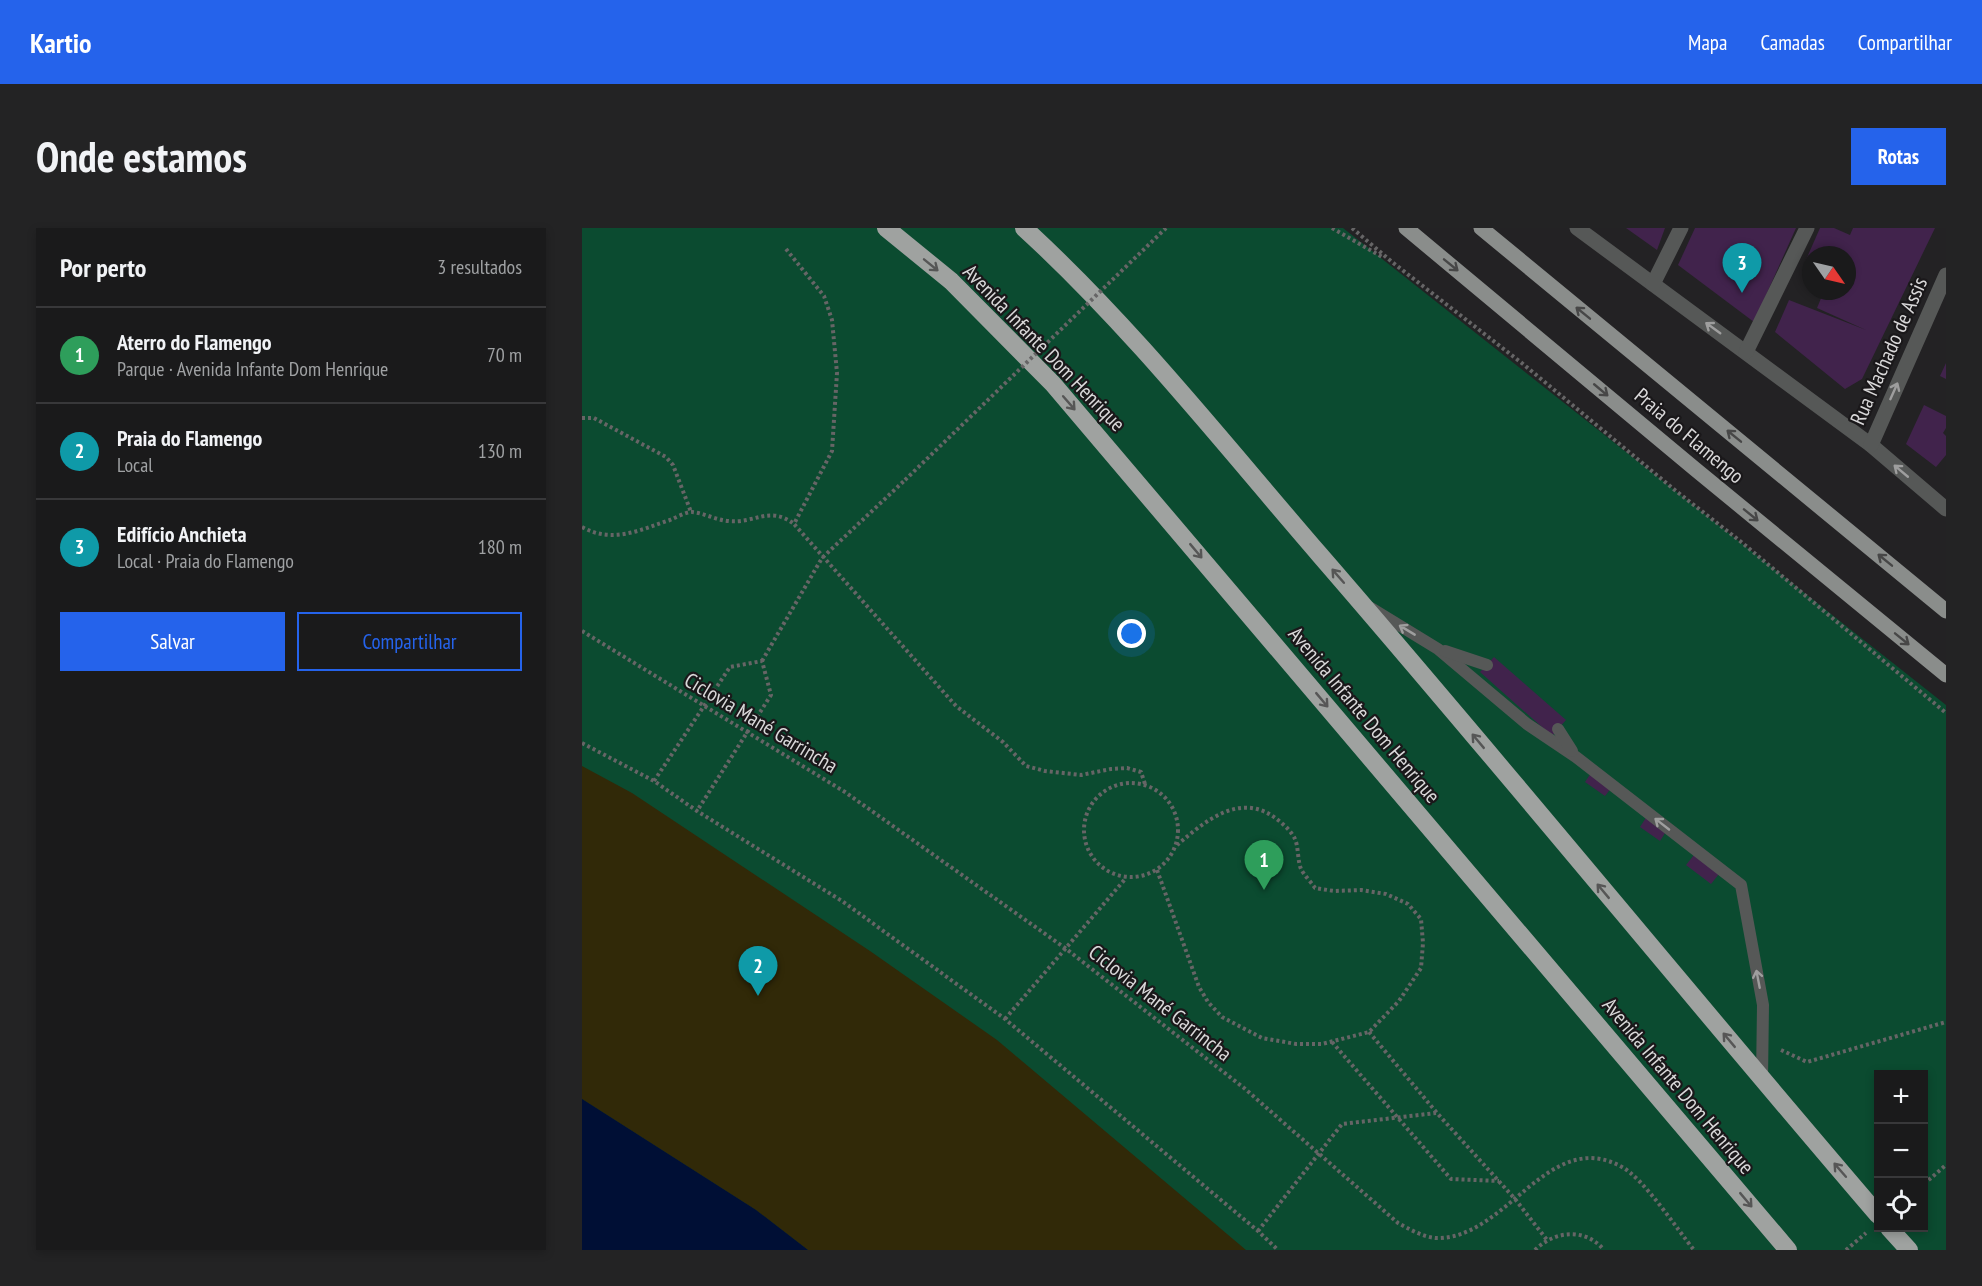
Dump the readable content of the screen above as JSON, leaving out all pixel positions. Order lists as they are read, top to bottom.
{
  "streets": {
    "highway": ["Avenida Infante Dom Henrique"],
    "main road": ["Praia do Flamengo"],
    "street": ["Rua Machado de Assis"],
    "path": ["Ciclovia Mané Garrincha"]
  },
  "one_way": ["Rua Machado de Assis"],
  "north": "bottom right",
  "page": {
    "header": "Kartio",
    "nav": ["Mapa", "Camadas", "Compartilhar"],
    "buttons": [
      "Rotas",
      ["Salvar", "Compartilhar"]
    ],
    "title": "Onde estamos",
    "heading": ["Por perto", "3 resultados"],
    "pins": ["3", "1", "2"],
    "list": [
      {
        "mark": "1",
        "name": "Aterro do Flamengo",
        "note": "Parque · Avenida Infante Dom Henrique",
        "value": "70 m"
      },
      {
        "mark": "2",
        "name": "Praia do Flamengo",
        "note": "Local",
        "value": "130 m"
      },
      {
        "mark": "3",
        "name": "Edifício Anchieta",
        "note": "Local · Praia do Flamengo",
        "value": "180 m"
      }
    ],
    "map_buttons": ["+", "−"]
  }
}
